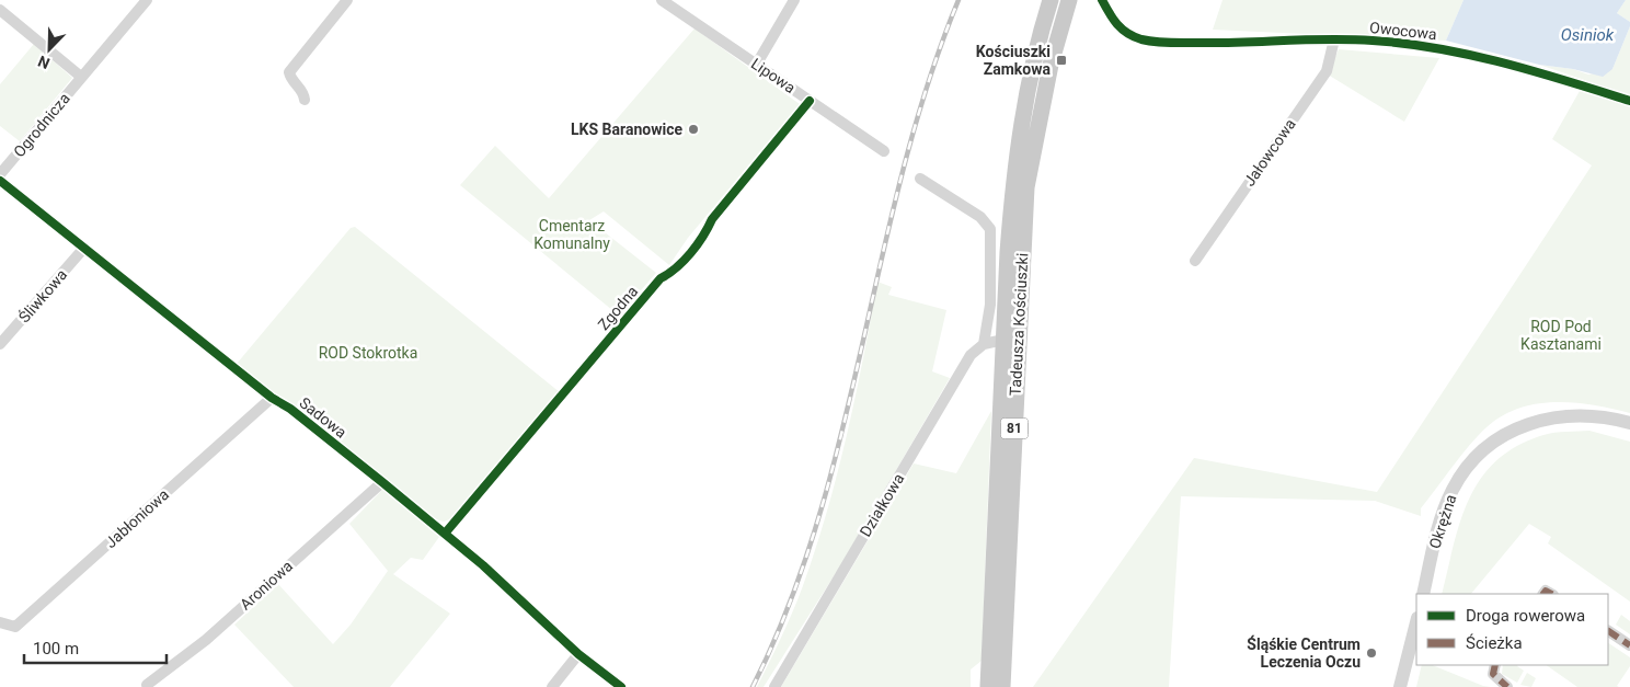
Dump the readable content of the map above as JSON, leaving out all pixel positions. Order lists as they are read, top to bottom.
{
  "streets": {
    "main road": ["Tadeusza Kościuszki", "81"],
    "street": [
      "Owocowa",
      "Lipowa",
      "Ogrodnicza",
      "Jałowcowa",
      "Śliwkowa",
      "Zgodna",
      "Sadowa",
      "Działkowa",
      "Jabłoniowa",
      "Okrężna",
      "Aroniowa"
    ]
  },
  "crossings": [
    ["Owocowa", "Jałowcowa"],
    ["Lipowa", "Zgodna"],
    ["Śliwkowa", "Sadowa"],
    ["Zgodna", "Sadowa"],
    ["Sadowa", "Jabłoniowa"],
    ["Sadowa", "Aroniowa"]
  ],
  "water": ["Osiniok"],
  "parks": ["Cmentarz Komunalny", "ROD Pod Kasztanami", "ROD Stokrotka"],
  "places": {
    "transit": ["Kościuszki Zamkowa"],
    "other": ["LKS Baranowice", "Śląśkie Centrum Leczenia Oczu"]
  },
  "legend": ["Droga rowerowa", "Ścieżka"],
  "scale_bar": "100 m",
  "north": "bottom left"
}
